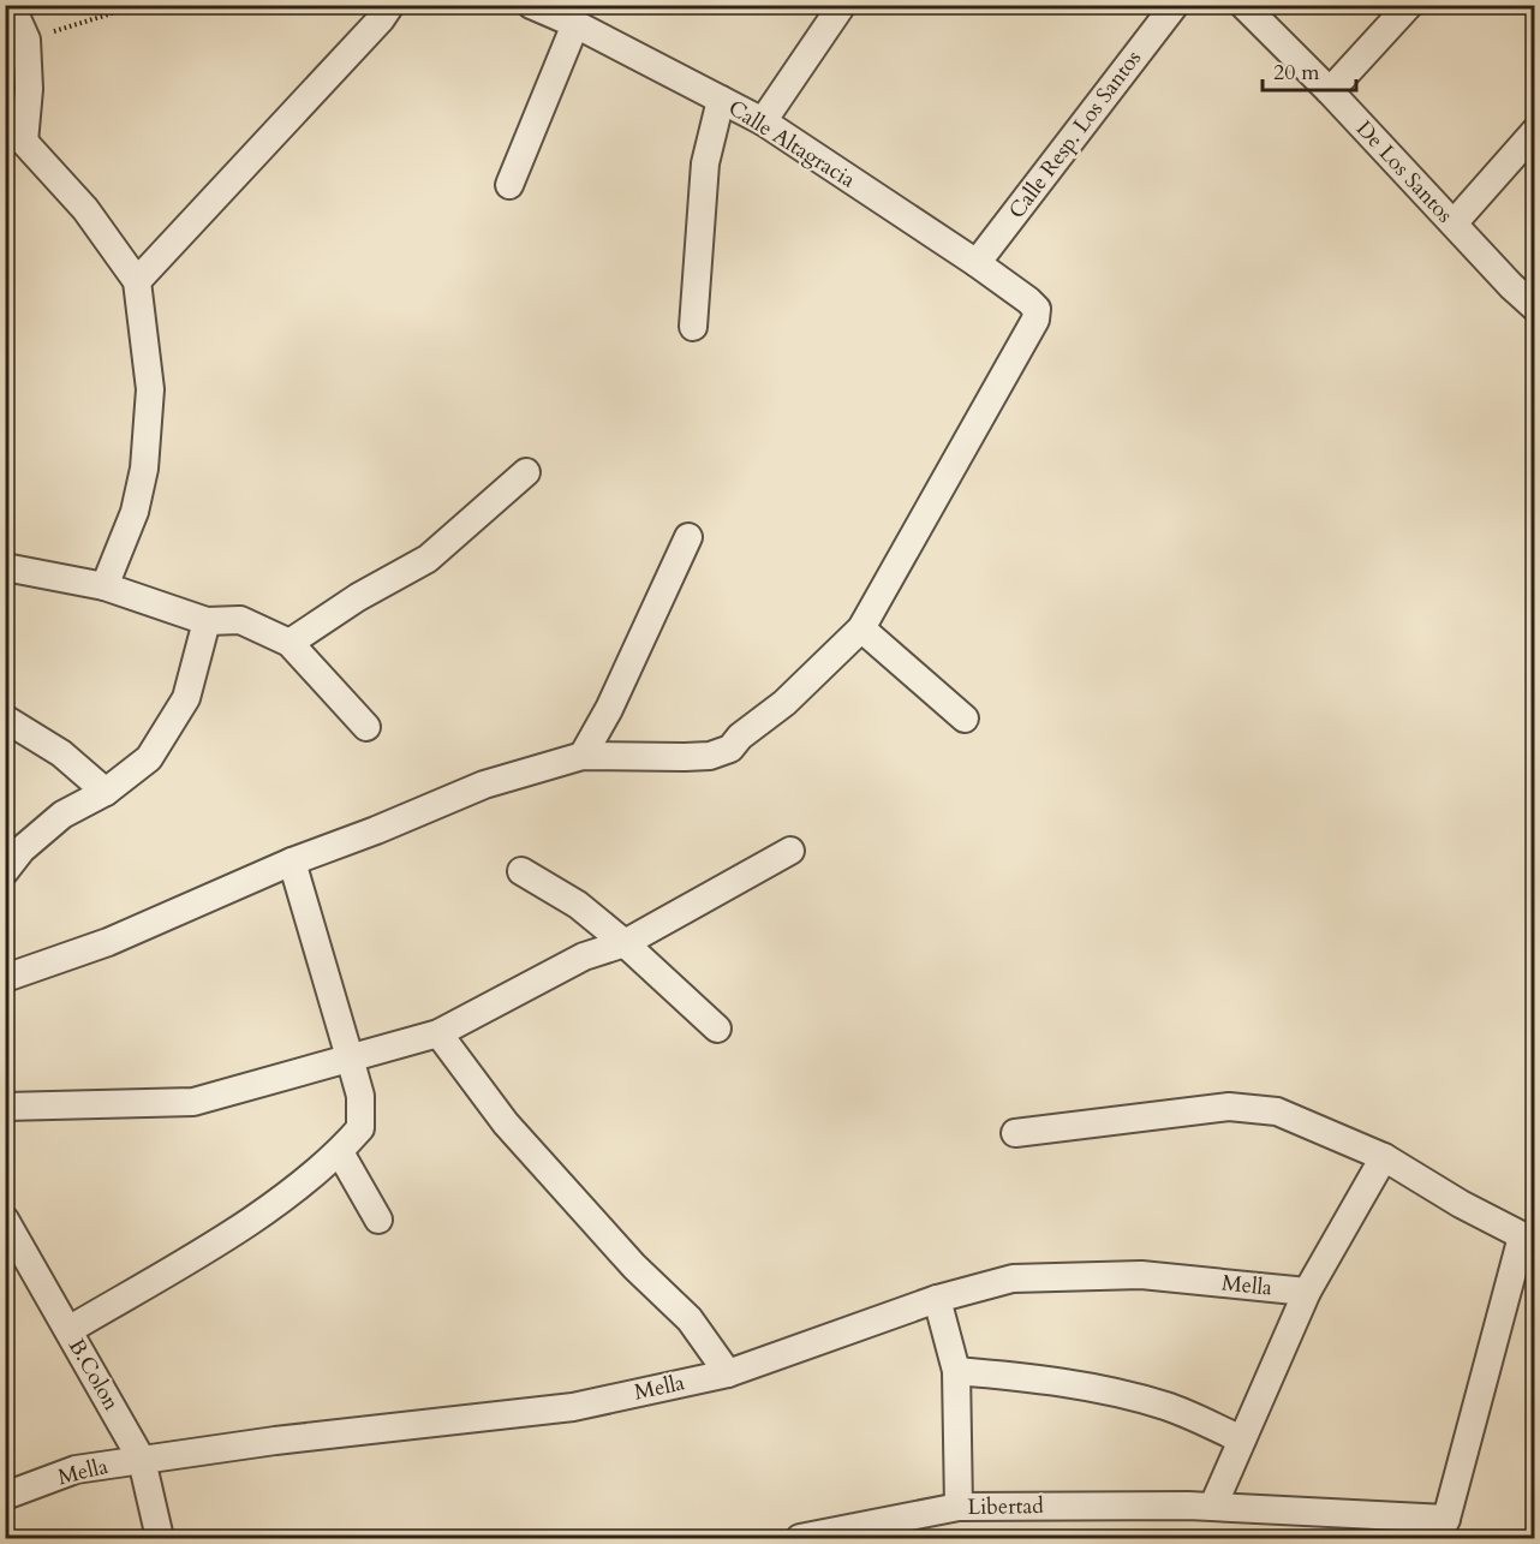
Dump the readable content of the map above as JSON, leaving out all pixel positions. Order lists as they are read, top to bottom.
{
  "streets": {
    "street": [
      "Calle Resp. Los Santos",
      "Calle Altagracia",
      "De Los Santos",
      "Mella",
      "B.Colon",
      "Libertad"
    ]
  },
  "crossings": [
    ["Calle Resp. Los Santos", "Calle Altagracia"],
    ["Mella", "B.Colon"]
  ],
  "scale_bar": "20 m"
}
